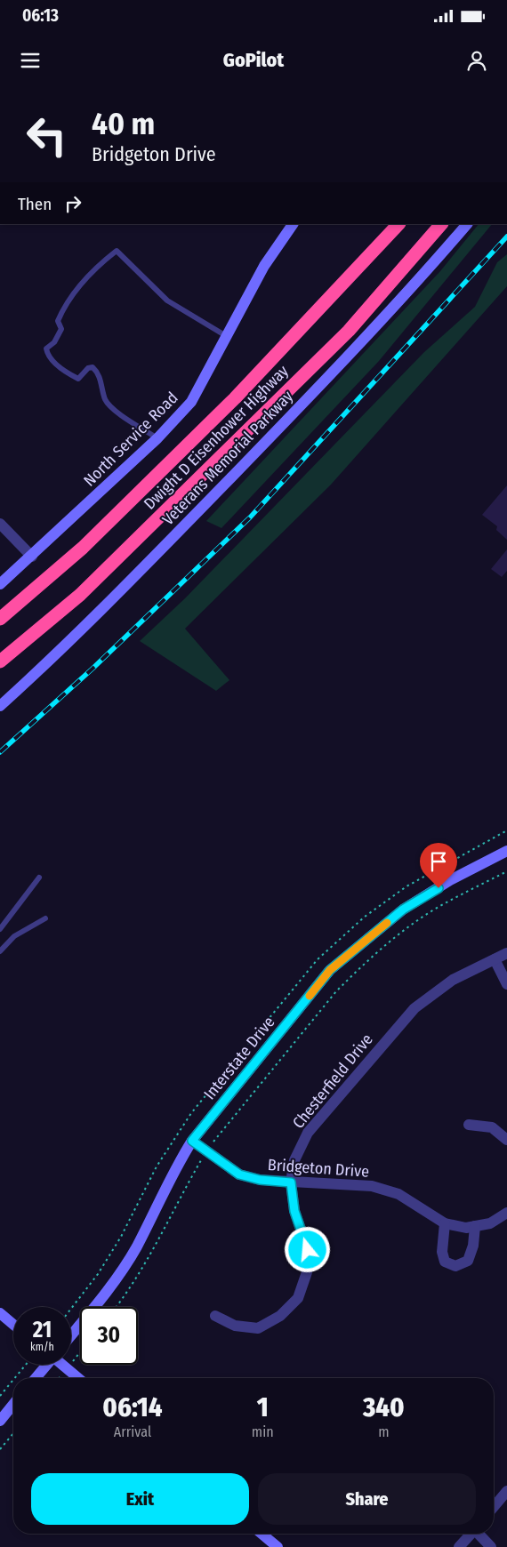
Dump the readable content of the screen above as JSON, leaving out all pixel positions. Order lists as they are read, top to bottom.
{
  "streets": {
    "highway": ["Dwight D Eisenhower Highway"],
    "street": [
      "North Service Road",
      "Veterans Memorial Parkway",
      "Interstate Drive",
      "Chesterfield Drive",
      "Bridgeton Drive"
    ]
  },
  "crossings": [
    ["Interstate Drive", "Bridgeton Drive"],
    ["Chesterfield Drive", "Bridgeton Drive"]
  ],
  "page": {
    "status": "06:13",
    "header": "GoPilot",
    "turn": ["40 m", "Bridgeton Drive"],
    "then": "Then",
    "speed": "21 km/h",
    "limit": "30",
    "eta": [
      "06:14",
      "Arrival",
      "1",
      "min",
      "340",
      "m"
    ],
    "buttons": ["Exit", "Share"]
  }
}
